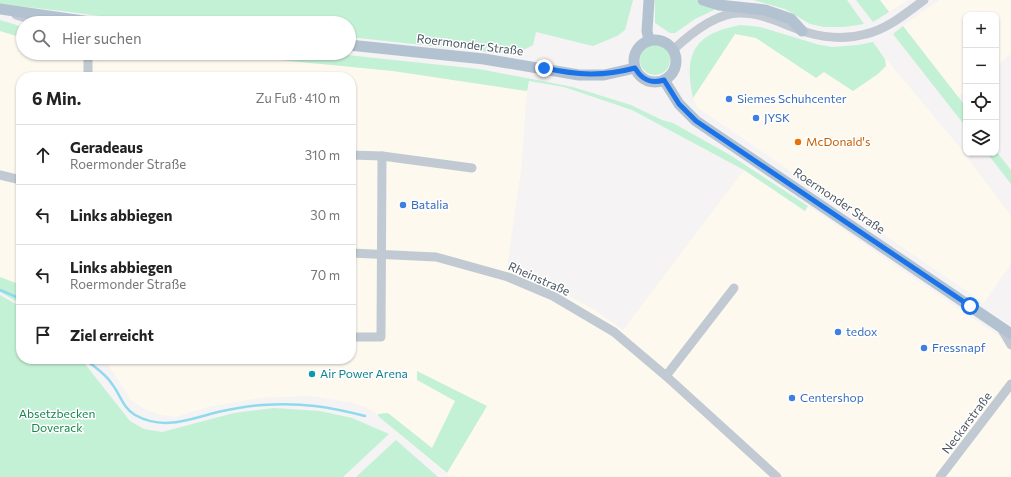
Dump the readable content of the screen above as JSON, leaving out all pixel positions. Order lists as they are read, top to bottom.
{
  "streets": {
    "main road": ["Roermonder Straße"],
    "street": ["Rheinstraße", "Neckarstraße"]
  },
  "parks": ["Absetzbecken Doverack"],
  "places": [
    "Siemes Schuhcenter",
    "JYSK",
    "McDonald's",
    "Batalia",
    "tedox",
    "Fressnapf",
    "Air Power Arena",
    "Centershop"
  ],
  "page": {
    "map_buttons": ["+", "−"],
    "search": "Hier suchen",
    "heading": ["6 Min.", "Zu Fuß · 410 m"],
    "list": [
      ["Geradeaus", "Roermonder Straße", "310 m"],
      ["Links abbiegen", "30 m"],
      ["Links abbiegen", "Roermonder Straße", "70 m"],
      "Ziel erreicht"
    ]
  }
}
